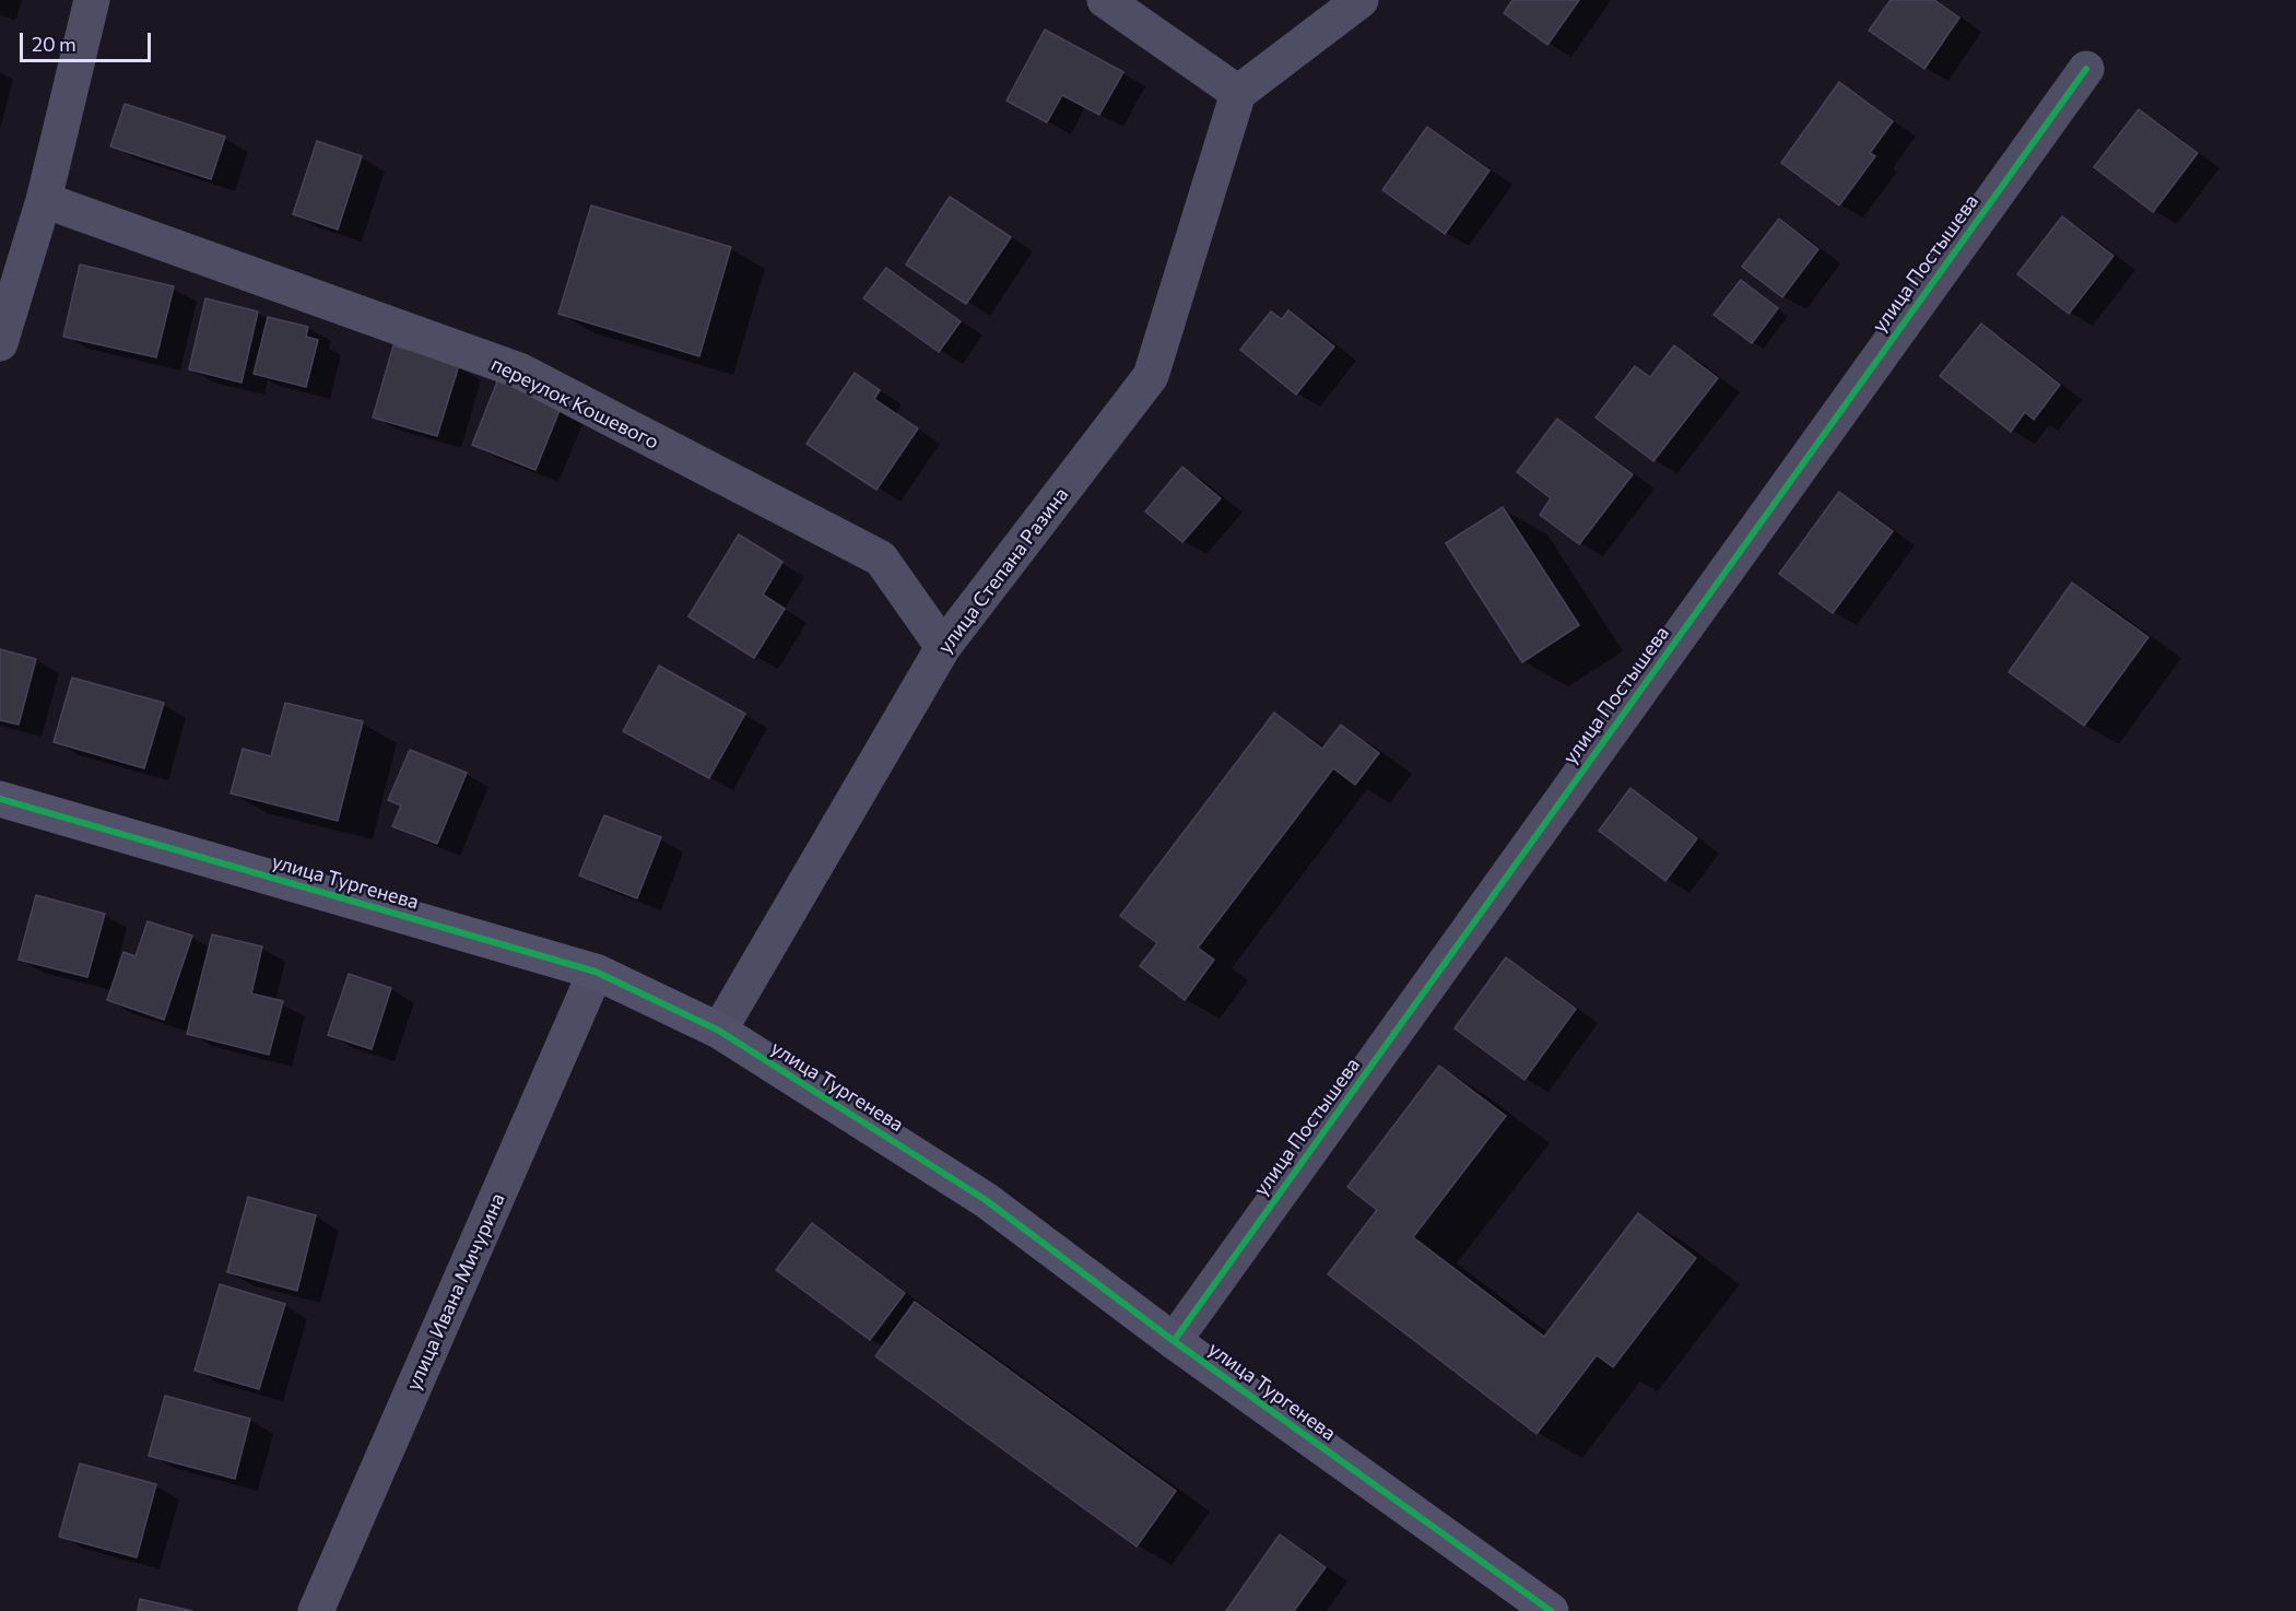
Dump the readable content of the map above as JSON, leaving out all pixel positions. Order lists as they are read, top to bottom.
{
  "streets": {
    "street": [
      "улица Постышева",
      "переулок Кошевого",
      "улица Степана Разина",
      "улица Тургенева",
      "улица Ивана Мичурина"
    ]
  },
  "crossings": [
    ["улица Постышева", "улица Тургенева"],
    ["переулок Кошевого", "улица Степана Разина"],
    ["улица Степана Разина", "улица Тургенева"],
    ["улица Тургенева", "улица Ивана Мичурина"]
  ],
  "scale_bar": "20 m"
}
